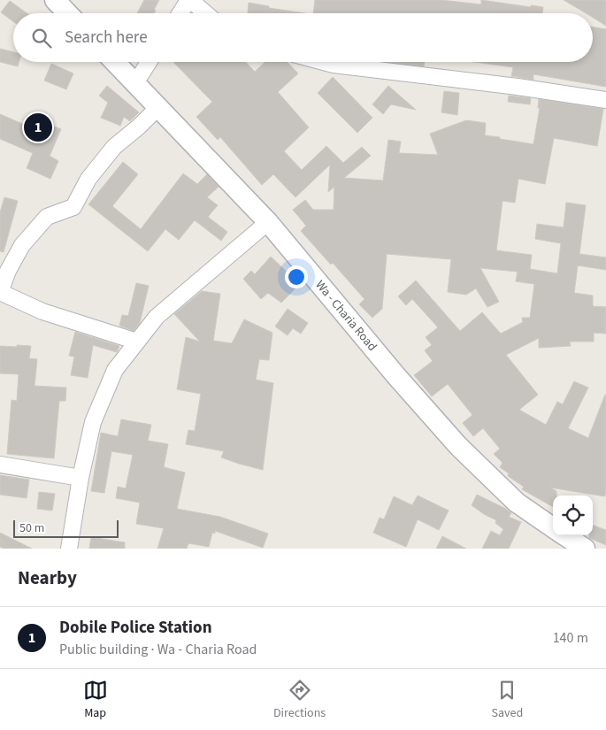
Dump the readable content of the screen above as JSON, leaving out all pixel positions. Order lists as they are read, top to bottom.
{
  "streets": {
    "street": ["Wa - Charia Road"]
  },
  "scale_bar": "50 m",
  "page": {
    "search": "Search here",
    "pins": "1",
    "scale": "50 m",
    "heading": "Nearby",
    "list": [
      {
        "mark": "1",
        "name": "Dobile Police Station",
        "note": "Public building · Wa - Charia Road",
        "value": "140 m"
      }
    ],
    "nav": ["Map", "Directions", "Saved"]
  }
}
